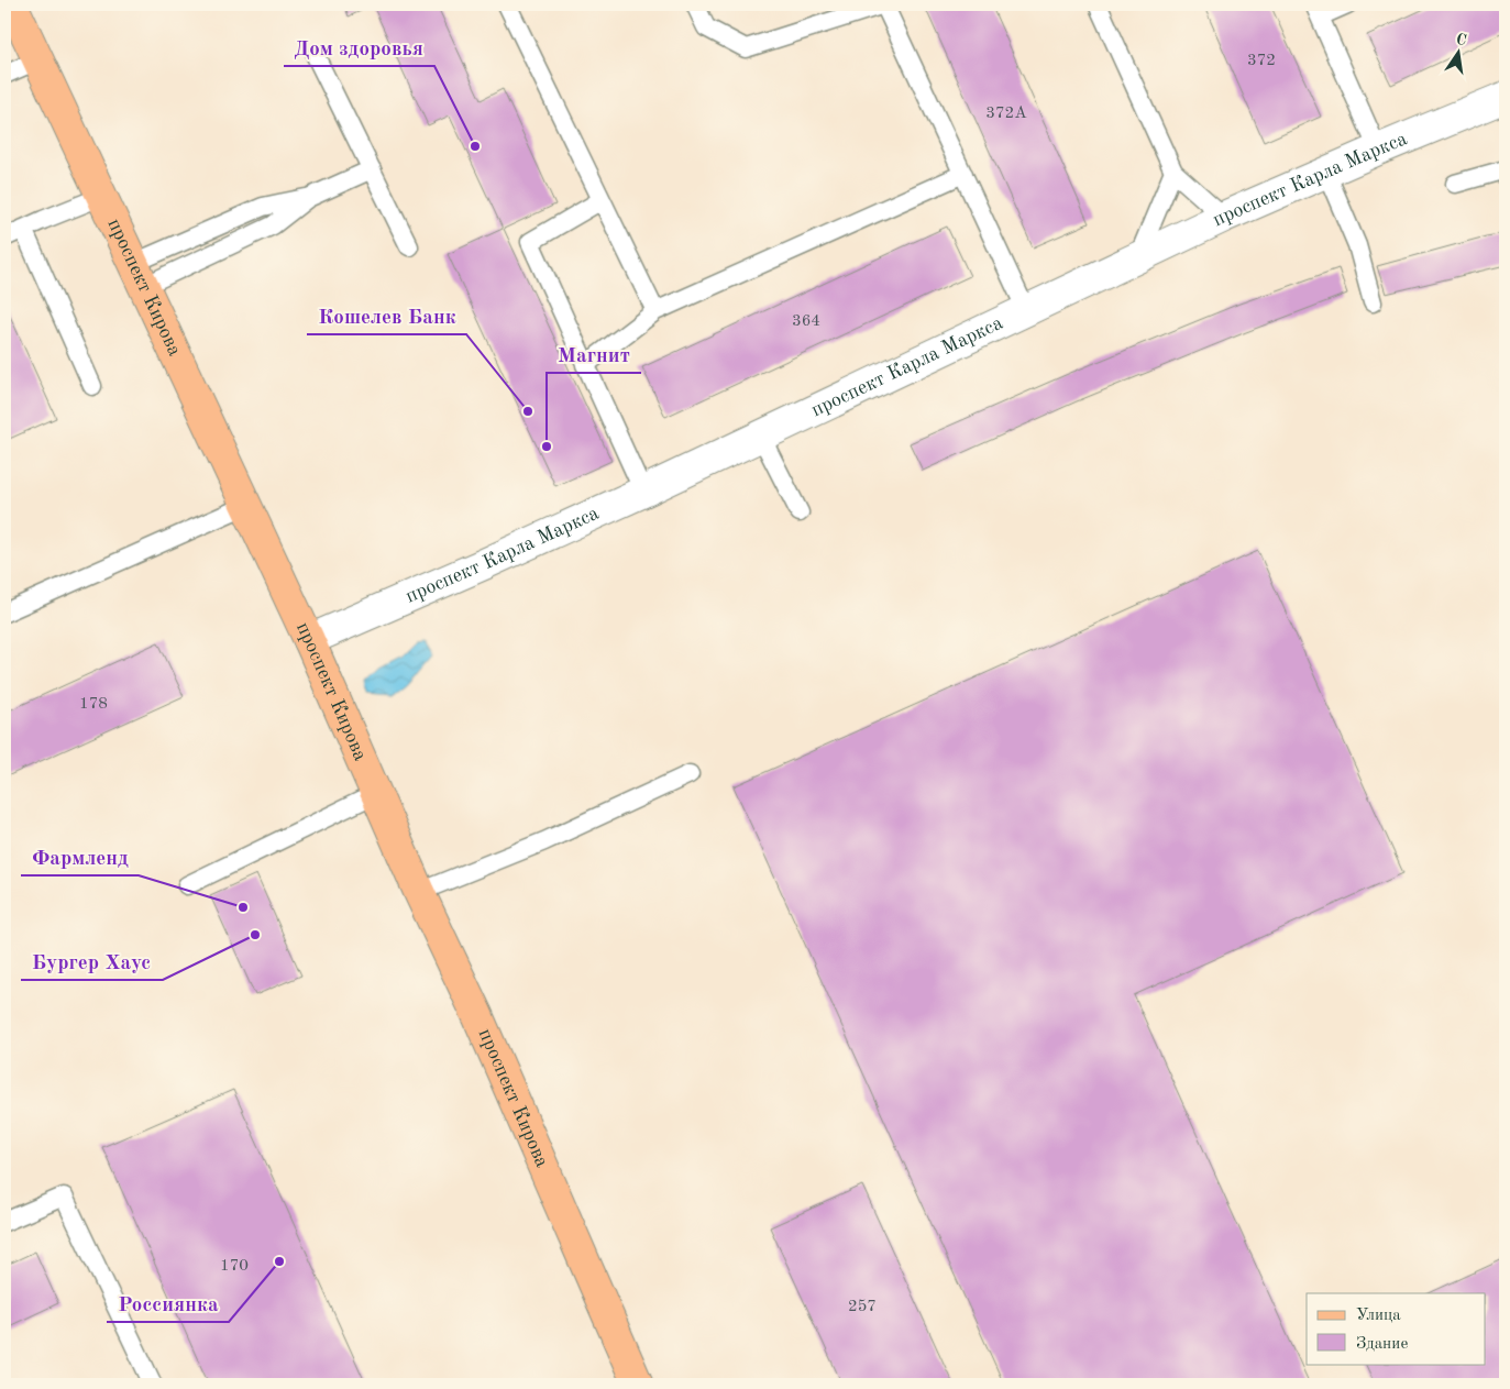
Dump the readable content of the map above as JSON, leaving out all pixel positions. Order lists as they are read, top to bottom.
{
  "streets": {
    "main road": ["проспект Кирова"],
    "street": ["проспект Карла Маркса"]
  },
  "crossings": [
    ["проспект Карла Маркса", "проспект Кирова"]
  ],
  "places": [
    "Дом здоровья",
    "Кошелев Банк",
    "Магнит",
    "Фармленд",
    "Бургер Хаус",
    "Россиянка"
  ],
  "house_numbers": [
    "372",
    "372А",
    "364",
    "178",
    "170",
    "257"
  ],
  "legend": ["Улица", "Здание"],
  "north": "top"
}
